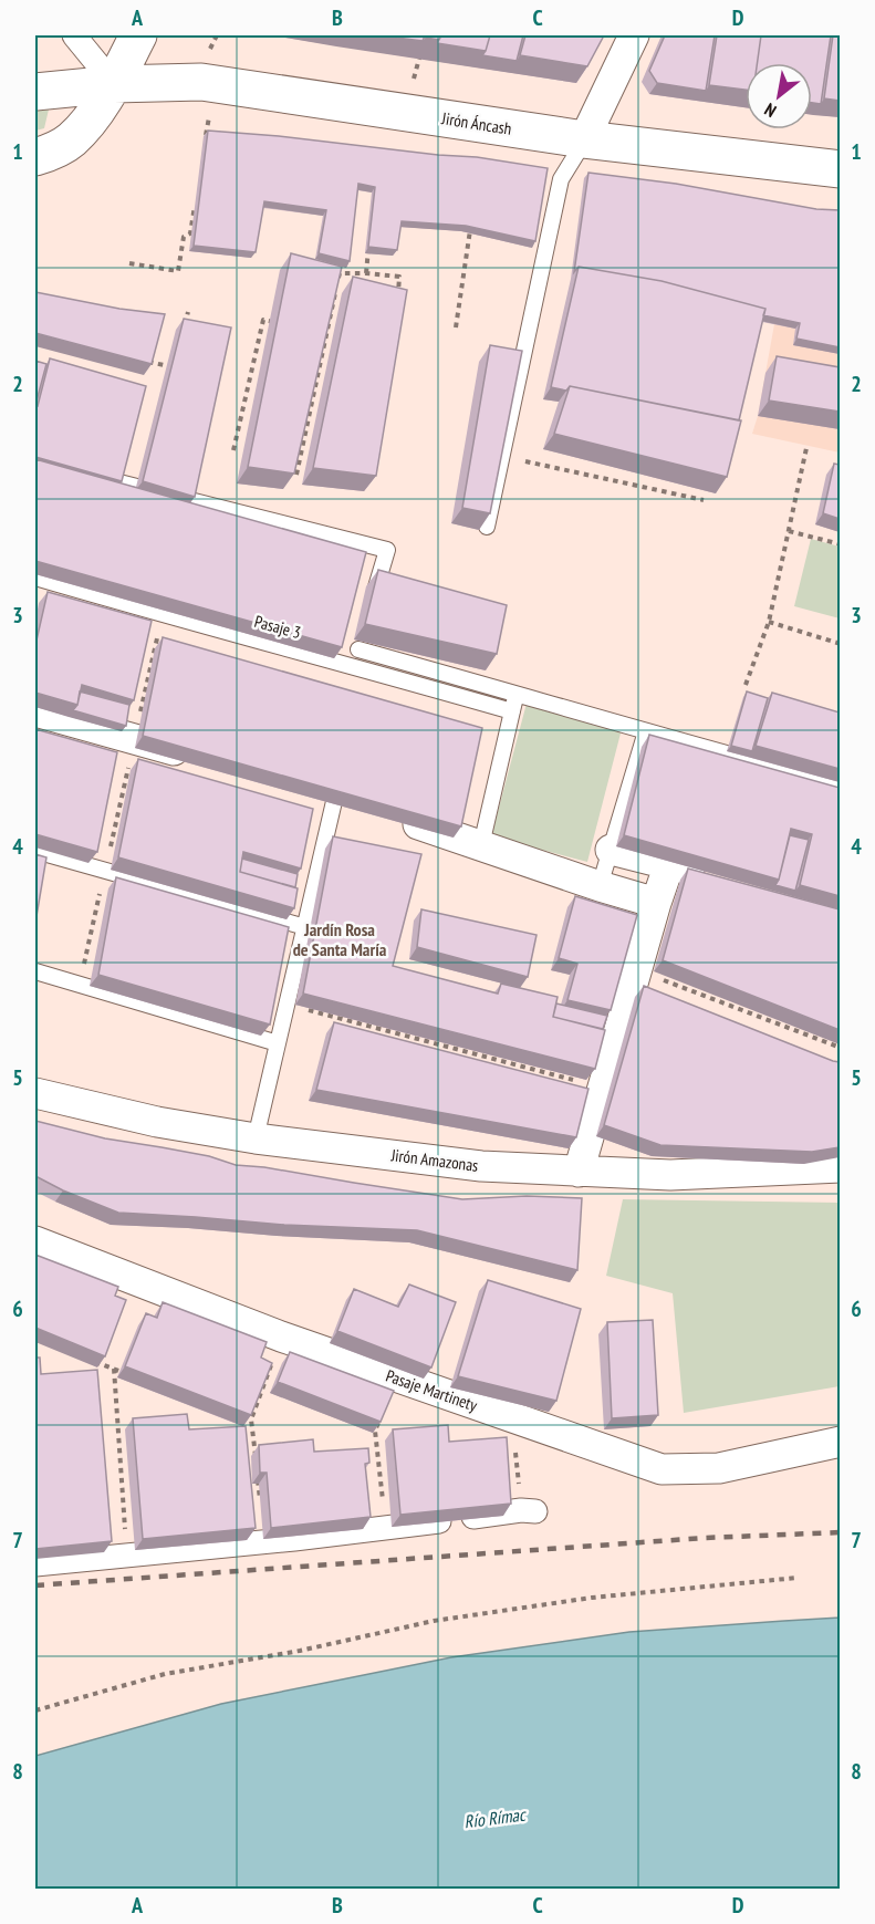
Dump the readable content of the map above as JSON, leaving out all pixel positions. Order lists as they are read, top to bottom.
{
  "streets": {
    "street": ["Jirón Áncash", "Jirón Amazonas", "Pasaje Martinety"],
    "lane": ["Pasaje 3"]
  },
  "districts": ["Jardín Rosa de Santa María"],
  "water": ["Río Rímac"],
  "north": "bottom left",
  "grid": {
    "columns": [
      "A",
      "B",
      "C",
      "D"
    ],
    "rows": [
      "1",
      "2",
      "3",
      "4",
      "5",
      "6",
      "7",
      "8"
    ]
  }
}
